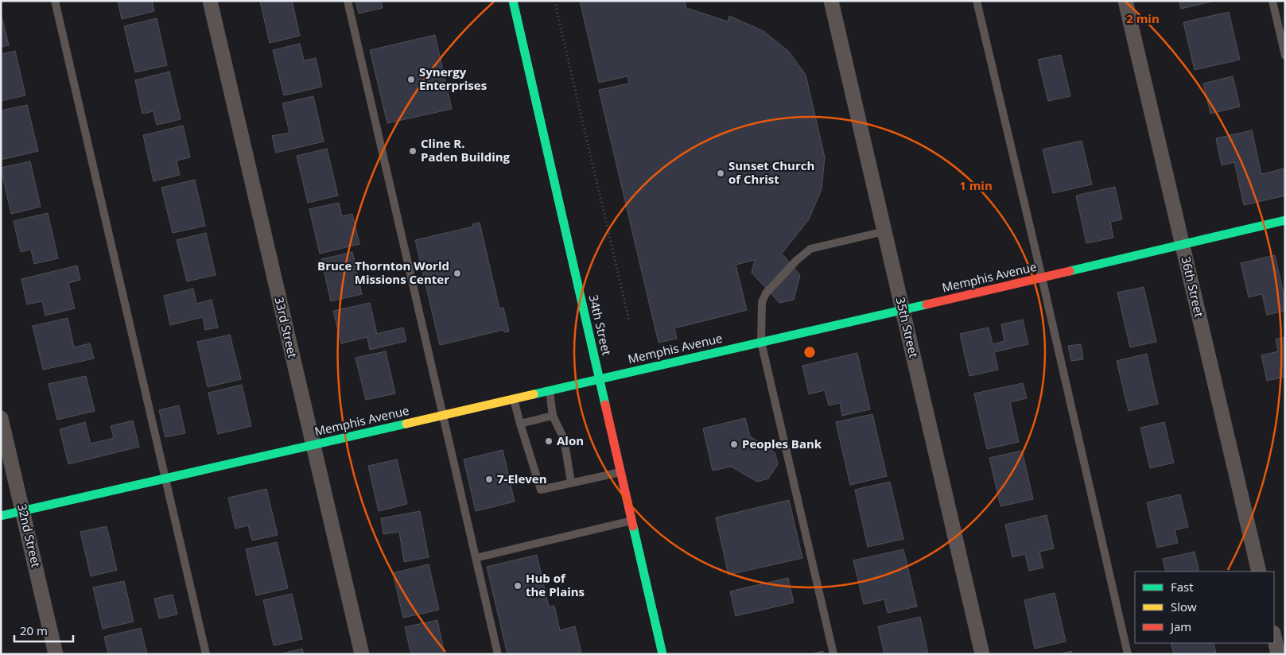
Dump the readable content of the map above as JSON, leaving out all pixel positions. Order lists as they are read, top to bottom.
{
  "streets": {
    "street": [
      "Memphis Avenue",
      "36th Street",
      "34th Street",
      "33rd Street",
      "35th Street",
      "32nd Street"
    ]
  },
  "crossings": [
    ["Memphis Avenue", "36th Street"],
    ["Memphis Avenue", "34th Street"],
    ["Memphis Avenue", "33rd Street"],
    ["Memphis Avenue", "35th Street"],
    ["Memphis Avenue", "32nd Street"]
  ],
  "places": [
    "Synergy Enterprises",
    "Cline R. Paden Building",
    "Sunset Church of Christ",
    "Bruce Thornton World Missions Center",
    "Alon",
    "Peoples Bank",
    "7-Eleven",
    "Hub of the Plains"
  ],
  "legend": ["Fast", "Slow", "Jam"],
  "scale_bar": "20 m",
  "rings": ["2 min", "1 min"]
}
